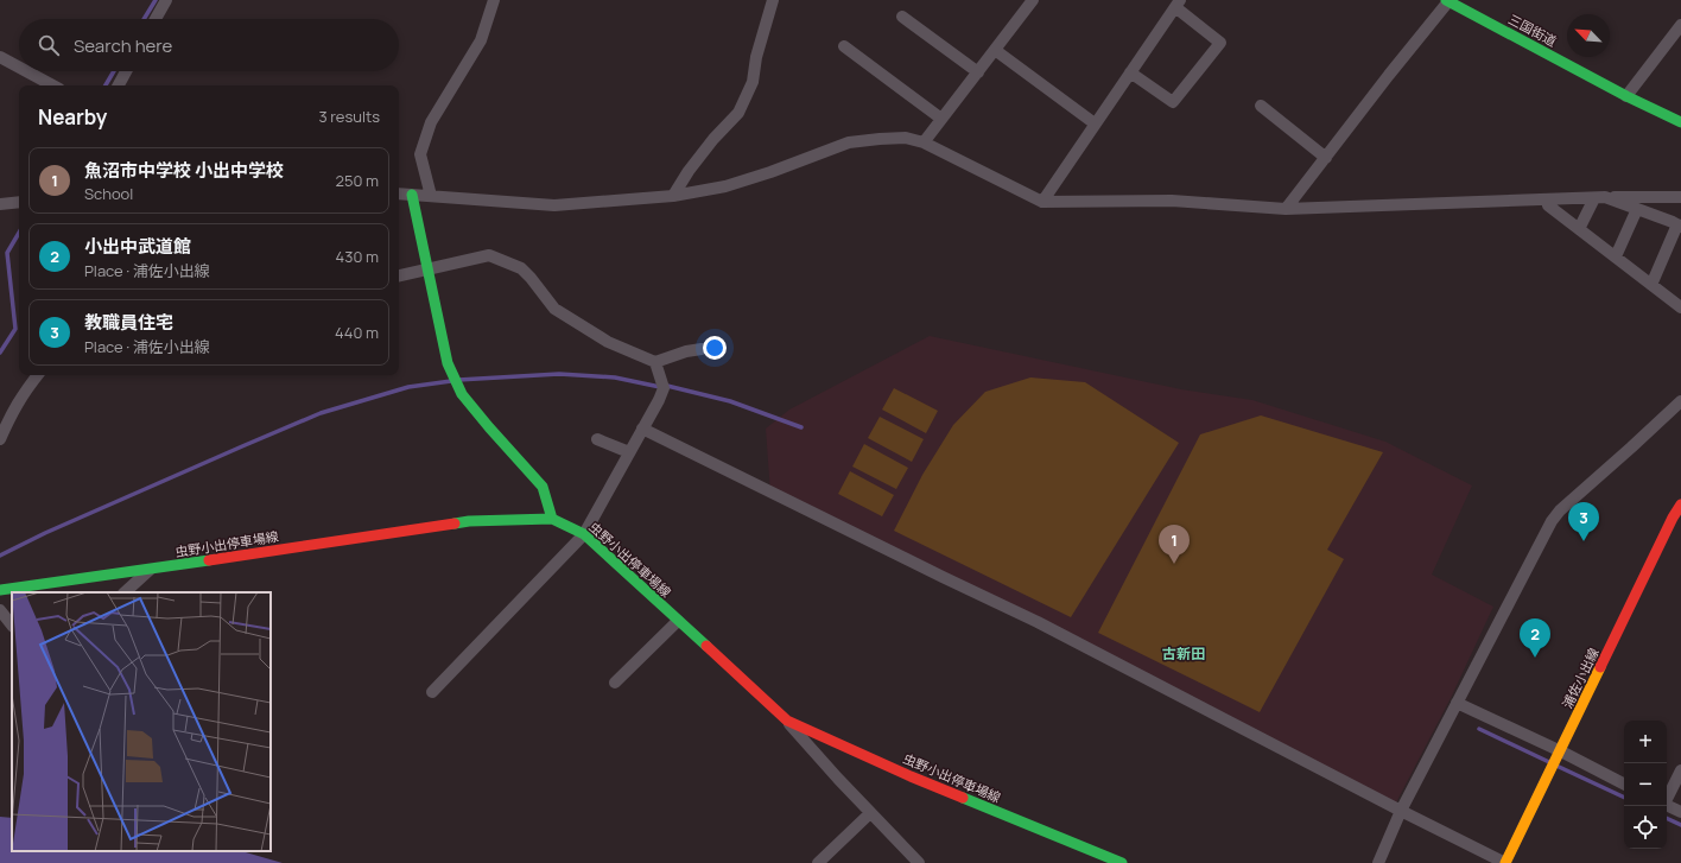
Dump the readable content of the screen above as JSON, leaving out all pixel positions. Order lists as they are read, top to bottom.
{
  "streets": {
    "main road": ["三国街道", "虫野小出停車場線", "浦佐小出線"]
  },
  "districts": ["古新田"],
  "north": "top left",
  "page": {
    "search": "Search here",
    "heading": ["Nearby", "3 results"],
    "list": [
      {
        "mark": "1",
        "name": "魚沼市中学校 小出中学校",
        "note": "School",
        "value": "250 m"
      },
      {
        "mark": "2",
        "name": "小出中武道館",
        "note": "Place · 浦佐小出線",
        "value": "430 m"
      },
      {
        "mark": "3",
        "name": "教職員住宅",
        "note": "Place · 浦佐小出線",
        "value": "440 m"
      }
    ],
    "pins": ["3", "1", "2"],
    "map_buttons": ["+", "−"]
  }
}
